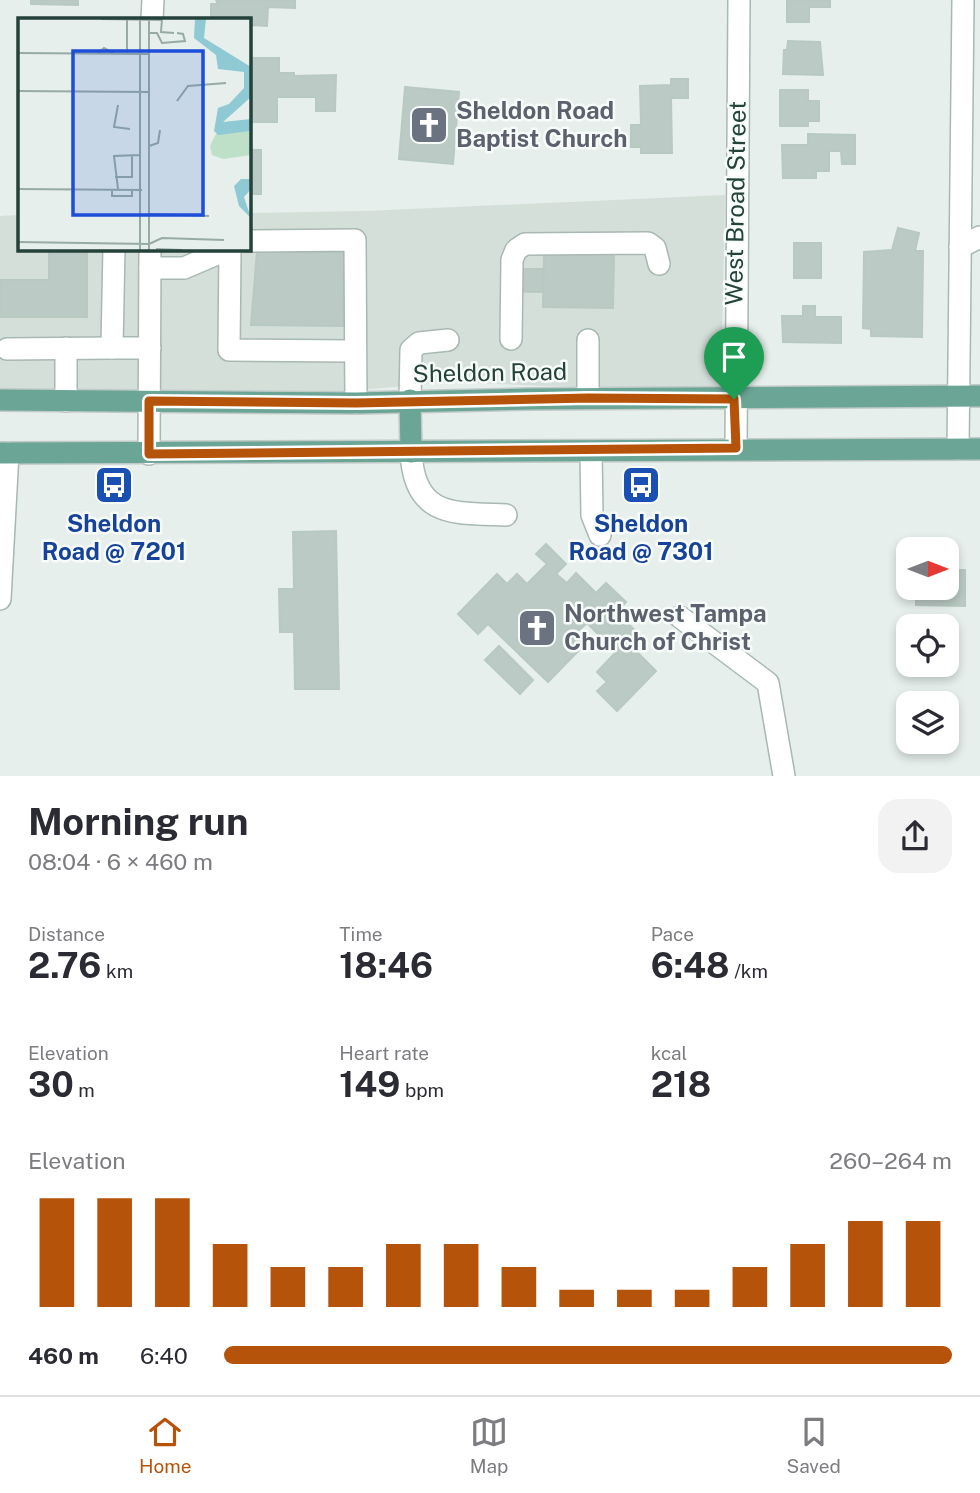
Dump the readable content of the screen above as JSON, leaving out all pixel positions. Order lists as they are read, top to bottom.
{
  "streets": {
    "main road": ["Sheldon Road"],
    "street": ["West Broad Street"]
  },
  "crossings": [
    ["West Broad Street", "Sheldon Road"]
  ],
  "places": {
    "church": ["Sheldon Road Baptist Church", "Northwest Tampa Church of Christ"],
    "bus stop": ["Sheldon Road @ 7201", "Sheldon Road @ 7301"]
  },
  "north": "right",
  "page": {
    "heading": ["Morning run", "08:04 · 6 × 460 m"],
    "stats": [
      ["Distance", "2.76 km"],
      ["Time", "18:46"],
      ["Pace", "6:48 /km"],
      ["Elevation", "30 m"],
      ["Heart rate", "149 bpm"],
      ["kcal", "218"]
    ],
    "chart": ["Elevation", "260–264 m"],
    "list": [
      {
        "name": "460 m",
        "note": "6:40"
      }
    ],
    "tabs": ["Home", "Map", "Saved"]
  }
}
